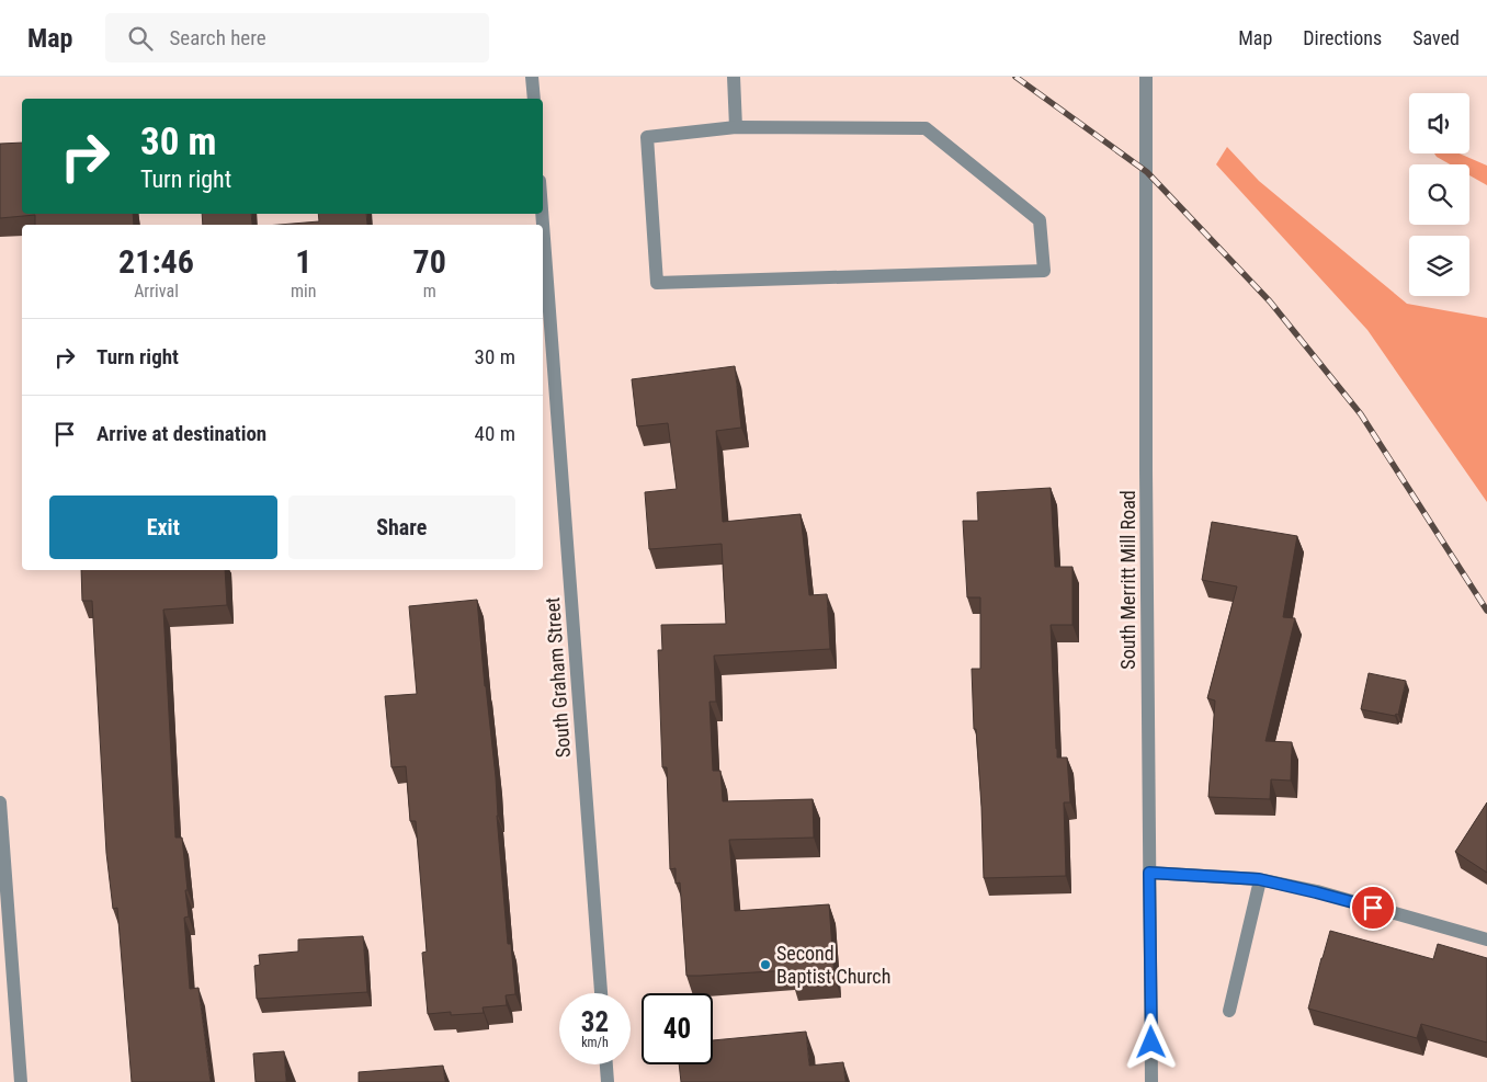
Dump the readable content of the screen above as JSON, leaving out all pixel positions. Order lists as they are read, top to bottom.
{
  "streets": {
    "street": ["South Merritt Mill Road", "South Graham Street"]
  },
  "places": ["Second Baptist Church"],
  "page": {
    "header": "Map",
    "search": "Search here",
    "nav": ["Map", "Directions", "Saved"],
    "turn": ["30 m", "Turn right"],
    "eta": [
      "21:46",
      "Arrival",
      "1",
      "min",
      "70",
      "m"
    ],
    "list": [
      {
        "name": "Turn right",
        "value": "30 m"
      },
      {
        "name": "Arrive at destination",
        "value": "40 m"
      }
    ],
    "buttons": ["Exit", "Share"],
    "speed": "32 km/h",
    "limit": "40"
  }
}
